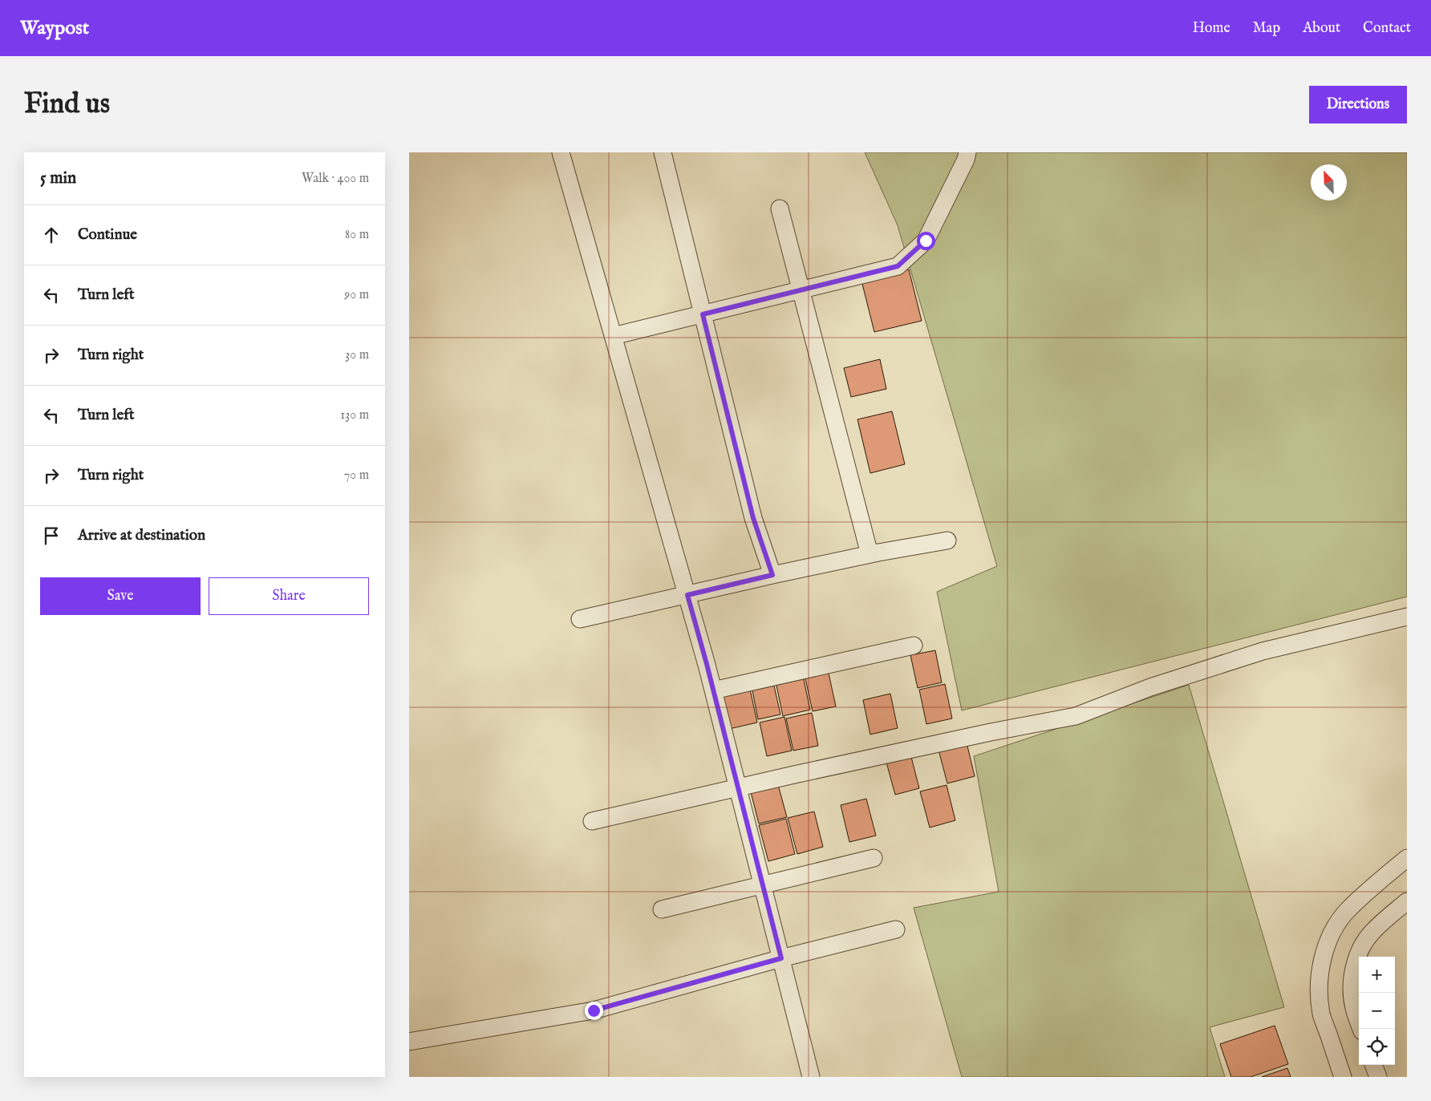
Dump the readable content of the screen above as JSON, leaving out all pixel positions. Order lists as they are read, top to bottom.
{
  "north": "top left",
  "page": {
    "header": "Waypost",
    "nav": [
      "Home",
      "Map",
      "About",
      "Contact"
    ],
    "buttons": [
      "Directions",
      ["Save", "Share"]
    ],
    "title": "Find us",
    "heading": ["5 min", "Walk · 400 m"],
    "list": [
      ["Continue", "80 m"],
      ["Turn left", "90 m"],
      ["Turn right", "30 m"],
      ["Turn left", "130 m"],
      ["Turn right", "70 m"],
      "Arrive at destination"
    ],
    "map_buttons": ["+", "−"]
  }
}
